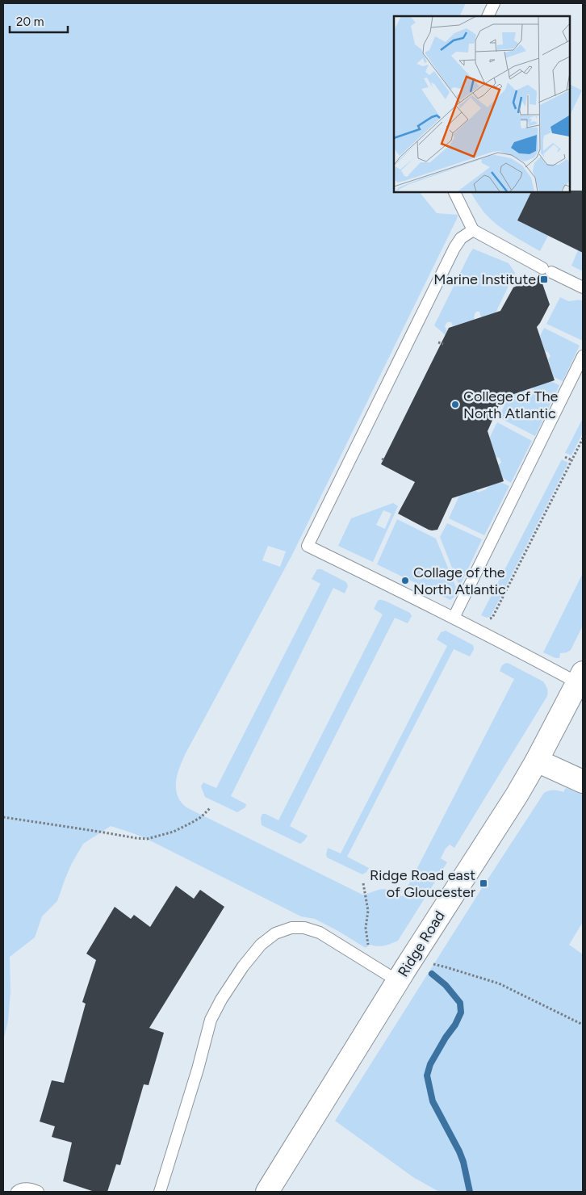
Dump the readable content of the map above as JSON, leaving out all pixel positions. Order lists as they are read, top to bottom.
{
  "streets": {
    "street": ["Ridge Road"]
  },
  "places": {
    "transit": ["Marine Institute", "Ridge Road east of Gloucester"],
    "other": ["College of The North Atlantic", "Collage of the North Atlantic"]
  },
  "scale_bar": "20 m"
}
